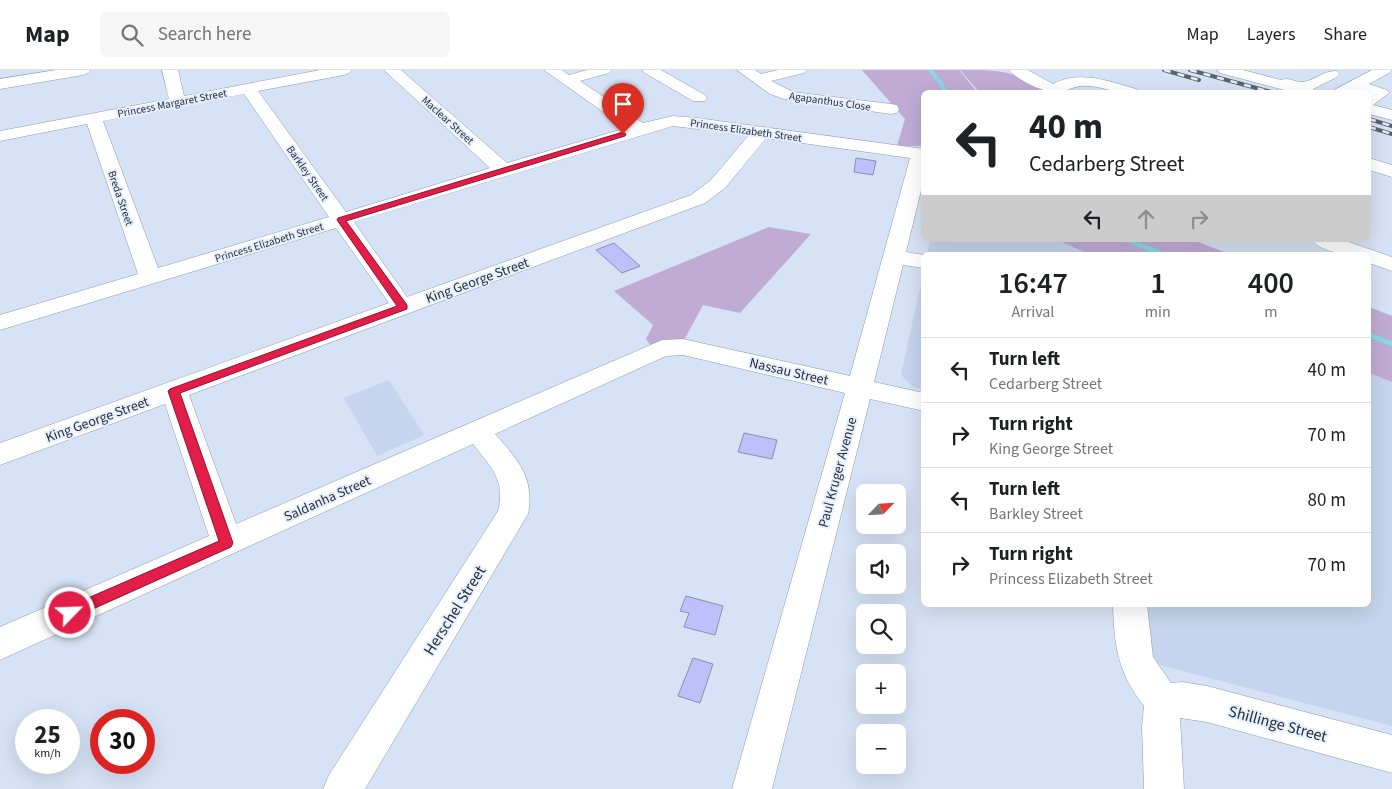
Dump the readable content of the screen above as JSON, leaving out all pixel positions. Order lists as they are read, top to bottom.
{
  "streets": {
    "street": [
      "Agapanthus Close",
      "Princess Margaret Street",
      "Maclear Street",
      "Princess Elizabeth Street",
      "Barkley Street",
      "Breda Street",
      "King George Street",
      "Nassau Street",
      "Paul Kruger Avenue",
      "Saldanha Street",
      "Herschel Street",
      "Shillinge Street"
    ]
  },
  "crossings": [
    ["Princess Margaret Street", "Barkley Street"],
    ["Princess Margaret Street", "Breda Street"],
    ["Maclear Street", "Princess Elizabeth Street"],
    ["Princess Elizabeth Street", "Barkley Street"],
    ["Princess Elizabeth Street", "Breda Street"],
    ["Princess Elizabeth Street", "King George Street"],
    ["Barkley Street", "King George Street"],
    ["Nassau Street", "Paul Kruger Avenue"],
    ["Nassau Street", "Saldanha Street"],
    ["Saldanha Street", "Herschel Street"]
  ],
  "north": "top right",
  "page": {
    "header": "Map",
    "search": "Search here",
    "nav": ["Map", "Layers", "Share"],
    "turn": ["40 m", "Cedarberg Street"],
    "eta": [
      "16:47",
      "Arrival",
      "1",
      "min",
      "400",
      "m"
    ],
    "list": [
      {
        "name": "Turn left",
        "note": "Cedarberg Street",
        "value": "40 m"
      },
      {
        "name": "Turn right",
        "note": "King George Street",
        "value": "70 m"
      },
      {
        "name": "Turn left",
        "note": "Barkley Street",
        "value": "80 m"
      },
      {
        "name": "Turn right",
        "note": "Princess Elizabeth Street",
        "value": "70 m"
      }
    ],
    "map_buttons": ["+", "−"],
    "speed": "25 km/h",
    "limit": "30"
  }
}
